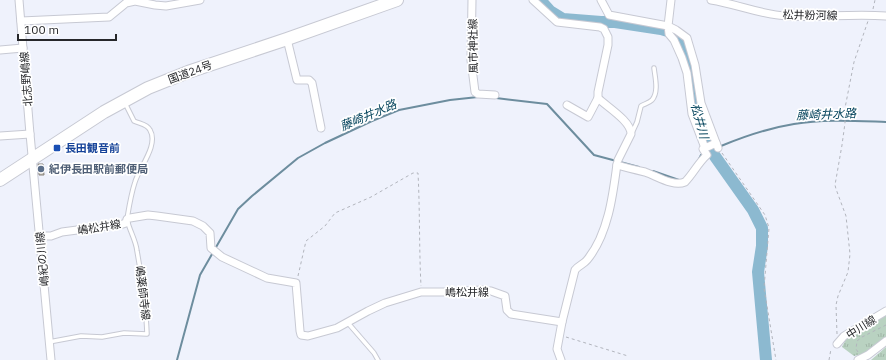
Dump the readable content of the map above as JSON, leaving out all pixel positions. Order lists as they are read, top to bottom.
{
  "streets": {
    "highway": ["国道24号"],
    "street": [
      "松井粉河線",
      "風市神社線",
      "北志野嶋線",
      "嶋松井線",
      "嶋紀の川線",
      "中川線"
    ],
    "lane": ["嶋薬師寺線"]
  },
  "crossings": [
    ["国道24号", "北志野嶋線"],
    ["国道24号", "嶋紀の川線"],
    ["国道24号", "嶋薬師寺線"],
    ["北志野嶋線", "嶋紀の川線"],
    ["嶋松井線", "嶋紀の川線"],
    ["嶋松井線", "嶋薬師寺線"],
    ["嶋紀の川線", "嶋薬師寺線"]
  ],
  "water": ["藤崎井水路", "松井川"],
  "places": {
    "transit": ["長田観音前"],
    "other": ["紀伊長田駅前郵便局"]
  },
  "scale_bar": "100 m"
}
